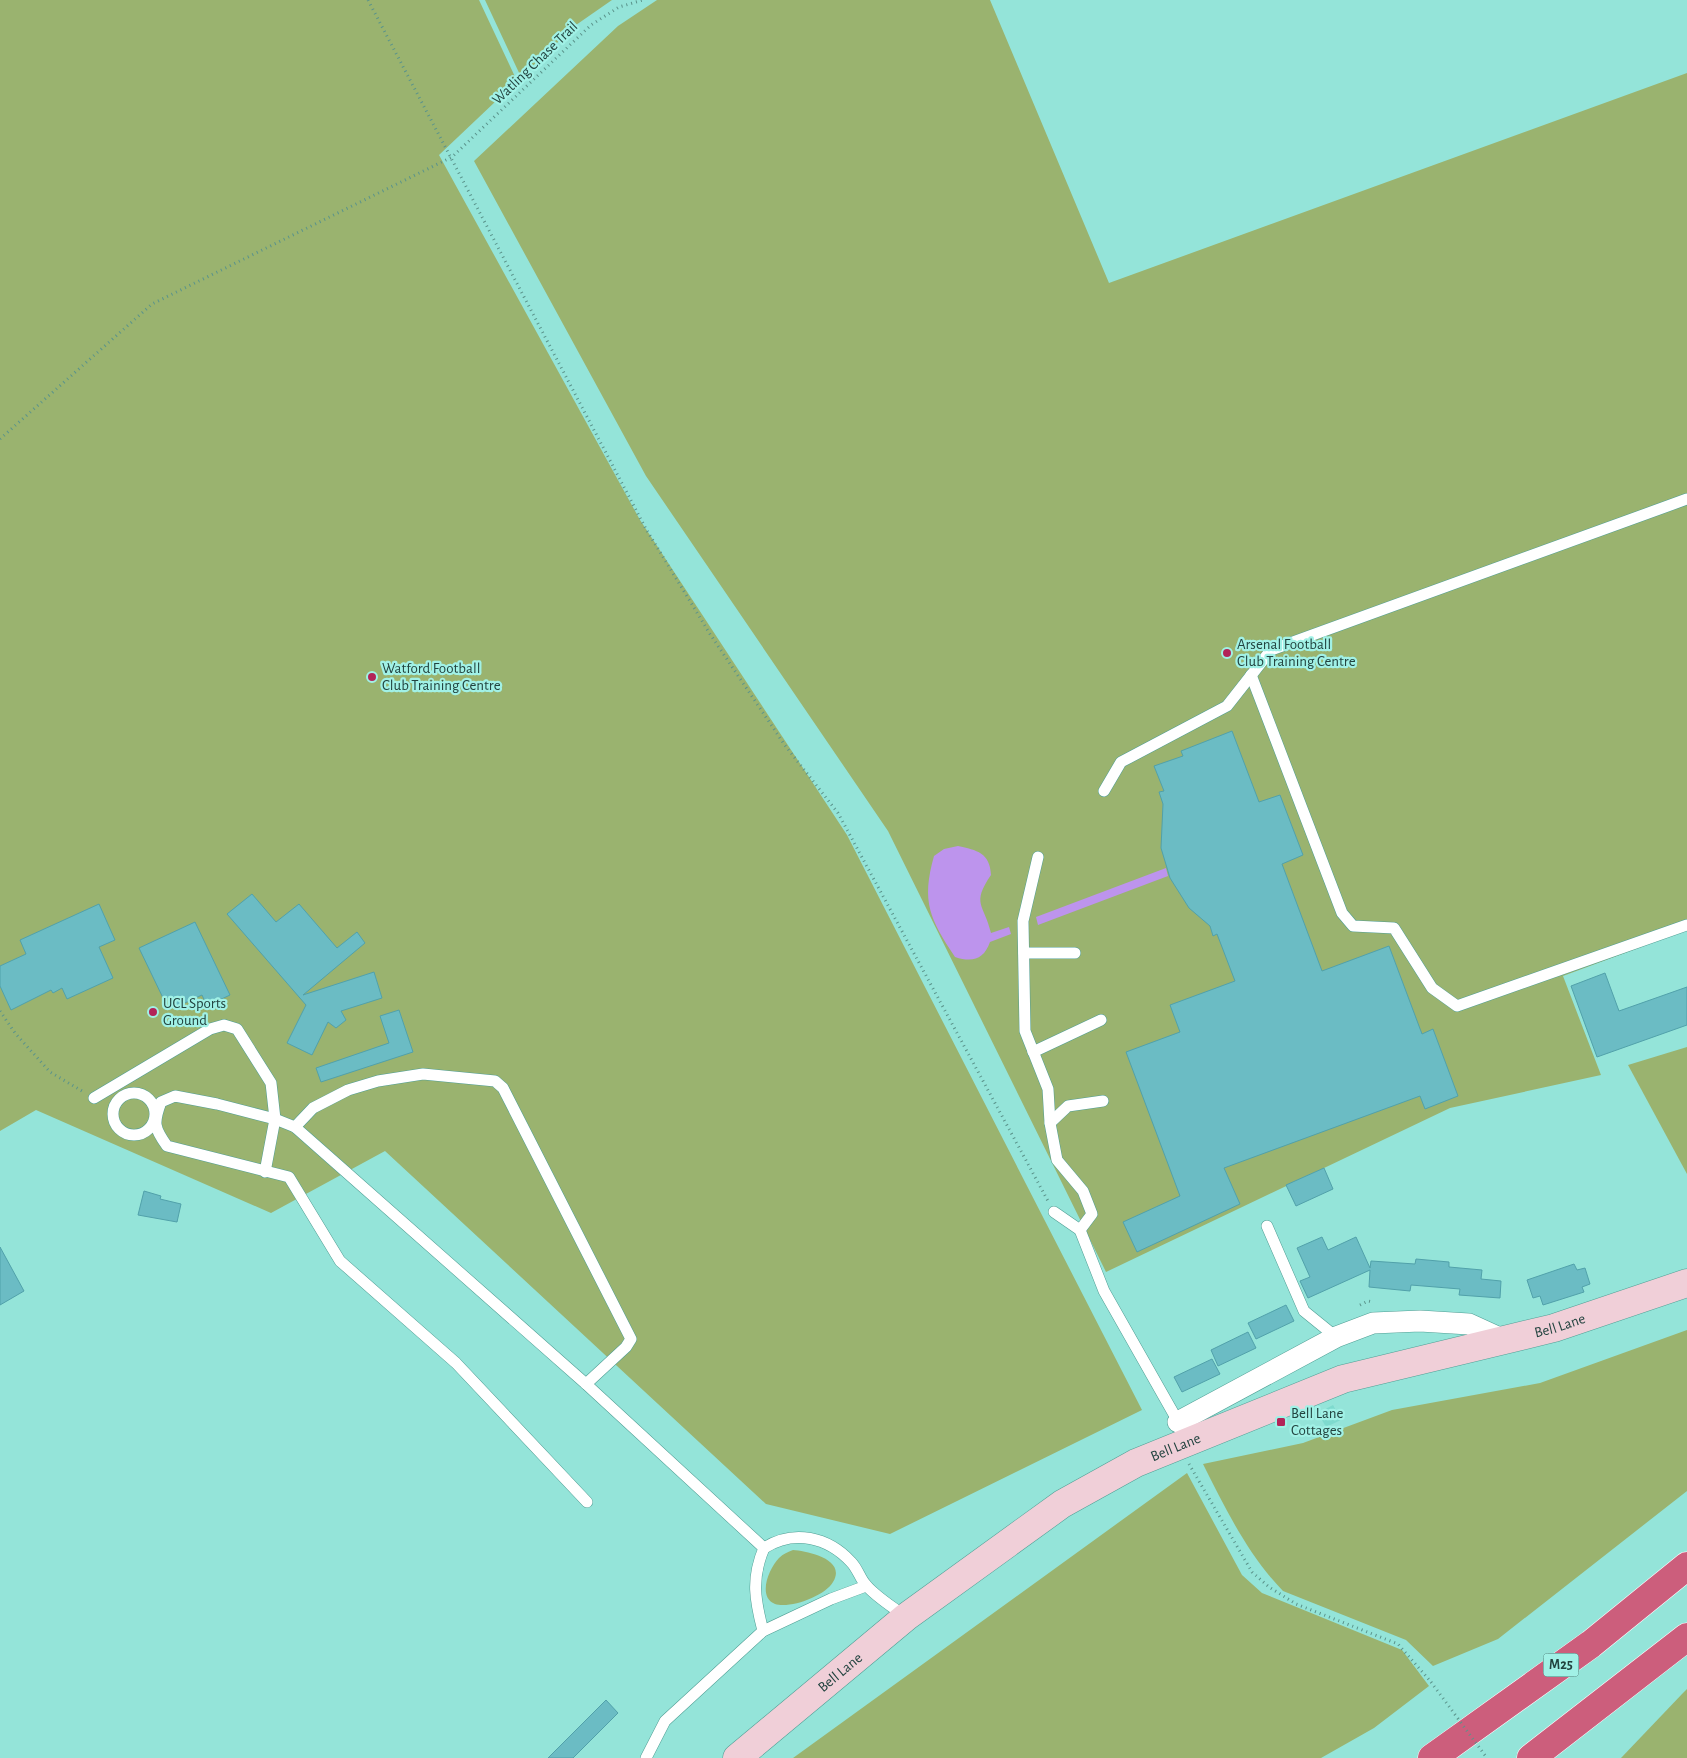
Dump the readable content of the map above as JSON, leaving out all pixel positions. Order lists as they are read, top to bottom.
{
  "streets": {
    "highway": ["M25"],
    "main road": ["Bell Lane"],
    "path": ["Watling Chase Trail"]
  },
  "places": {
    "other": ["Arsenal Football Club Training Centre", "Watford Football Club Training Centre", "UCL Sports Ground"],
    "transit": ["Bell Lane Cottages"]
  }
}
